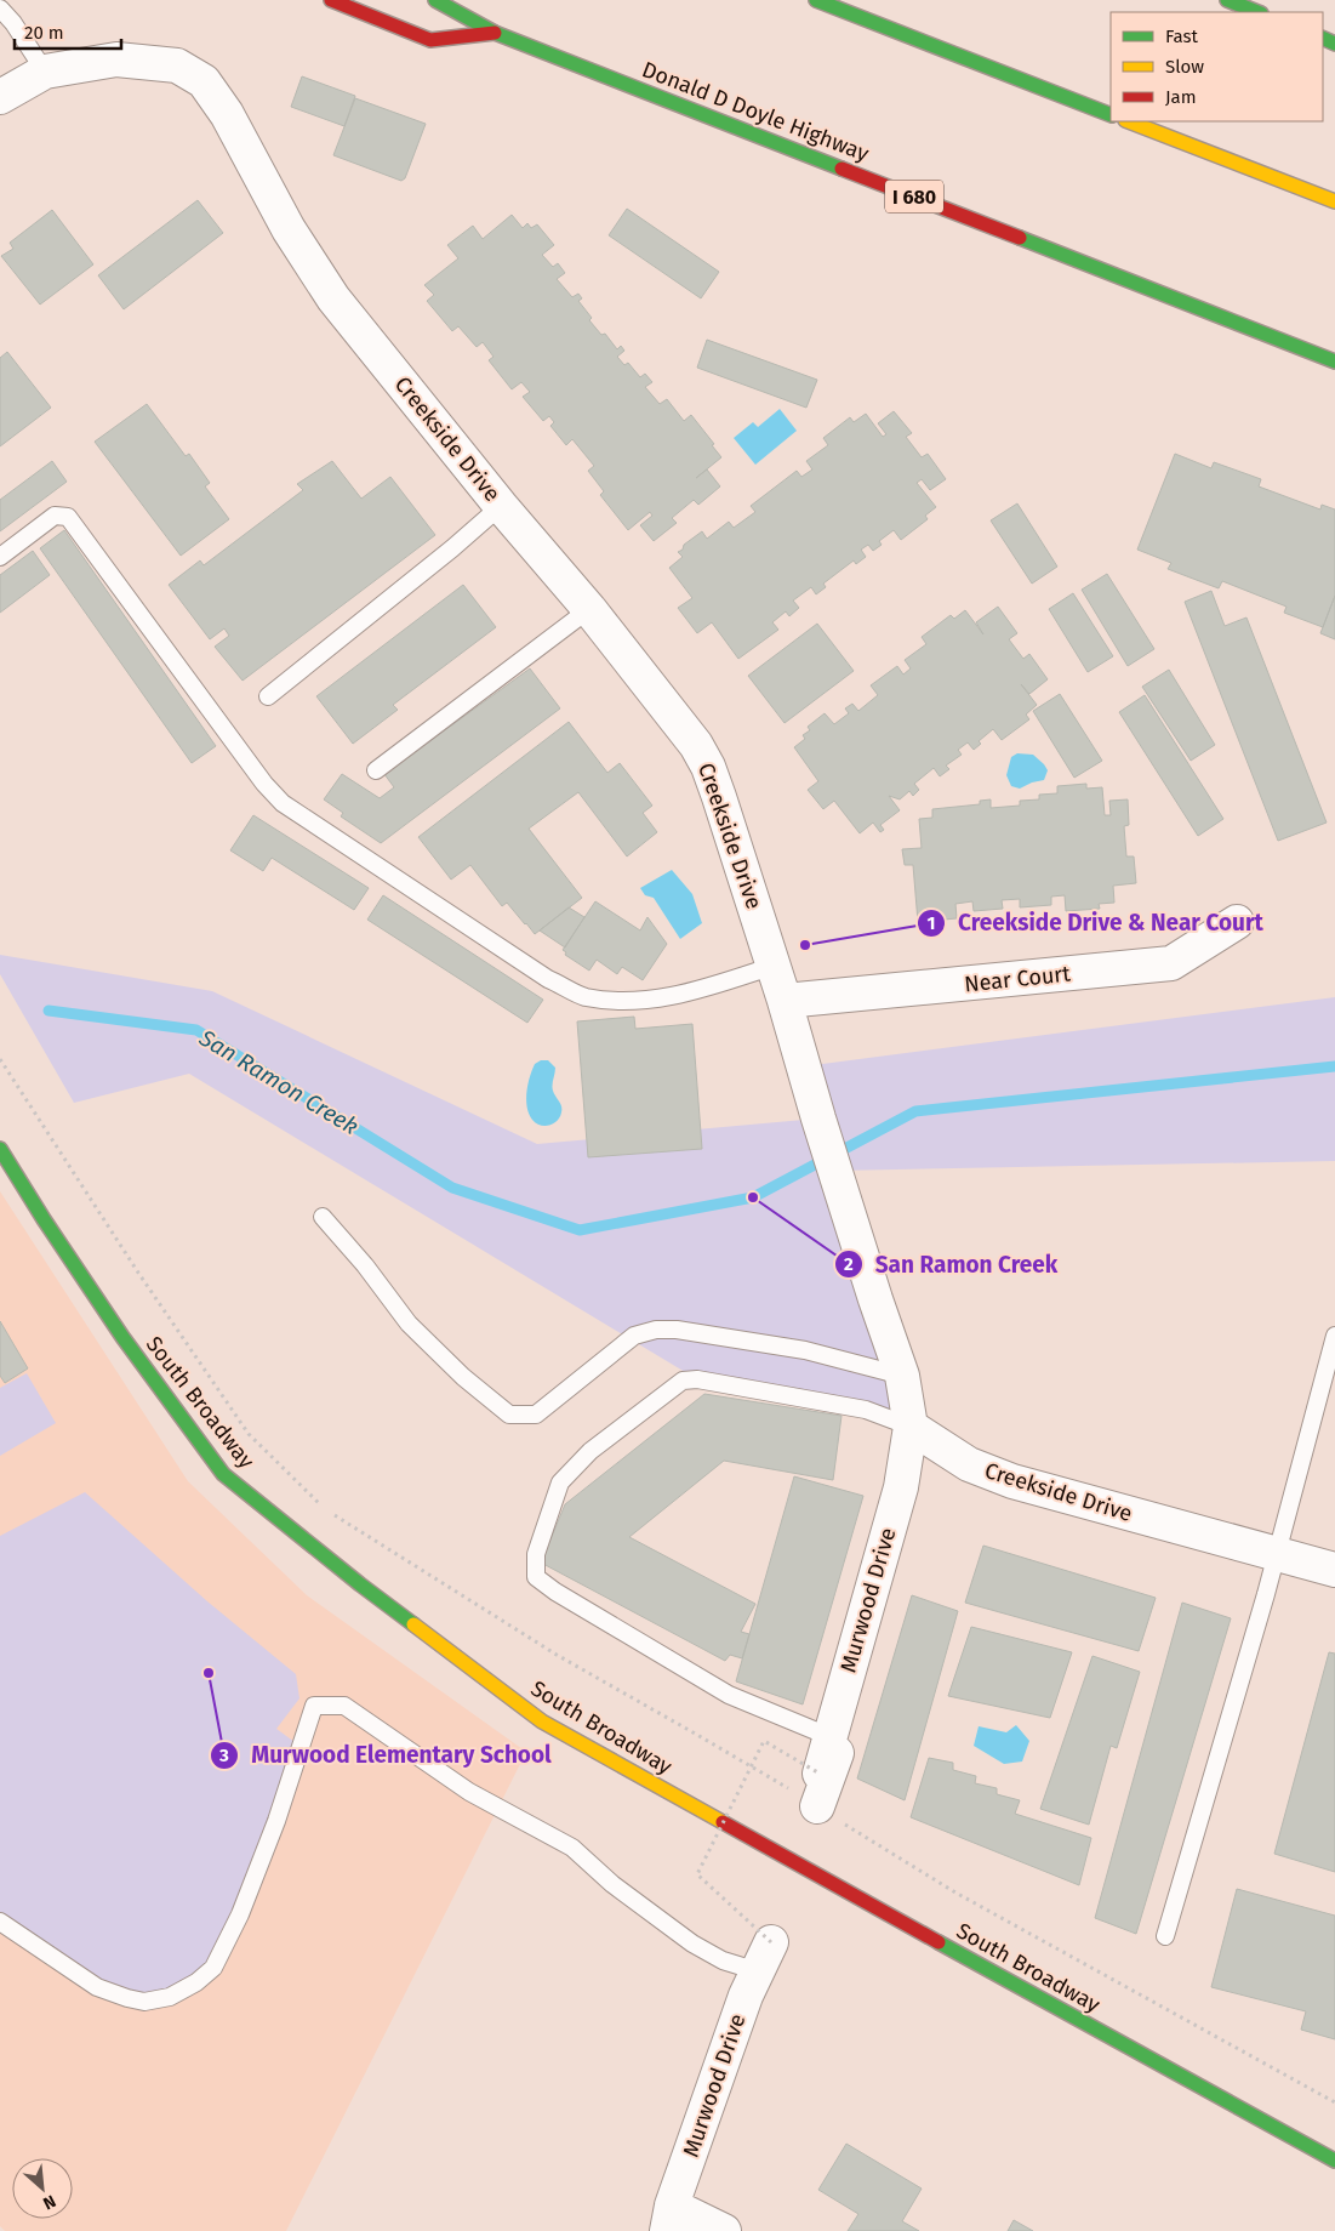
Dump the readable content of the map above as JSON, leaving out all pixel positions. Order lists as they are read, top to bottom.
{
  "streets": {
    "main road": ["Donald D Doyle Highway", "I 680", "South Broadway"],
    "street": ["Creekside Drive", "Near Court", "Murwood Drive"]
  },
  "crossings": [
    ["Creekside Drive", "Near Court"],
    ["Creekside Drive", "Murwood Drive"]
  ],
  "water": ["San Ramon Creek"],
  "places": ["Creekside Drive & Near Court", "San Ramon Creek", "Murwood Elementary School"],
  "legend": ["Fast", "Slow", "Jam"],
  "scale_bar": "20 m",
  "north": "bottom right"
}
